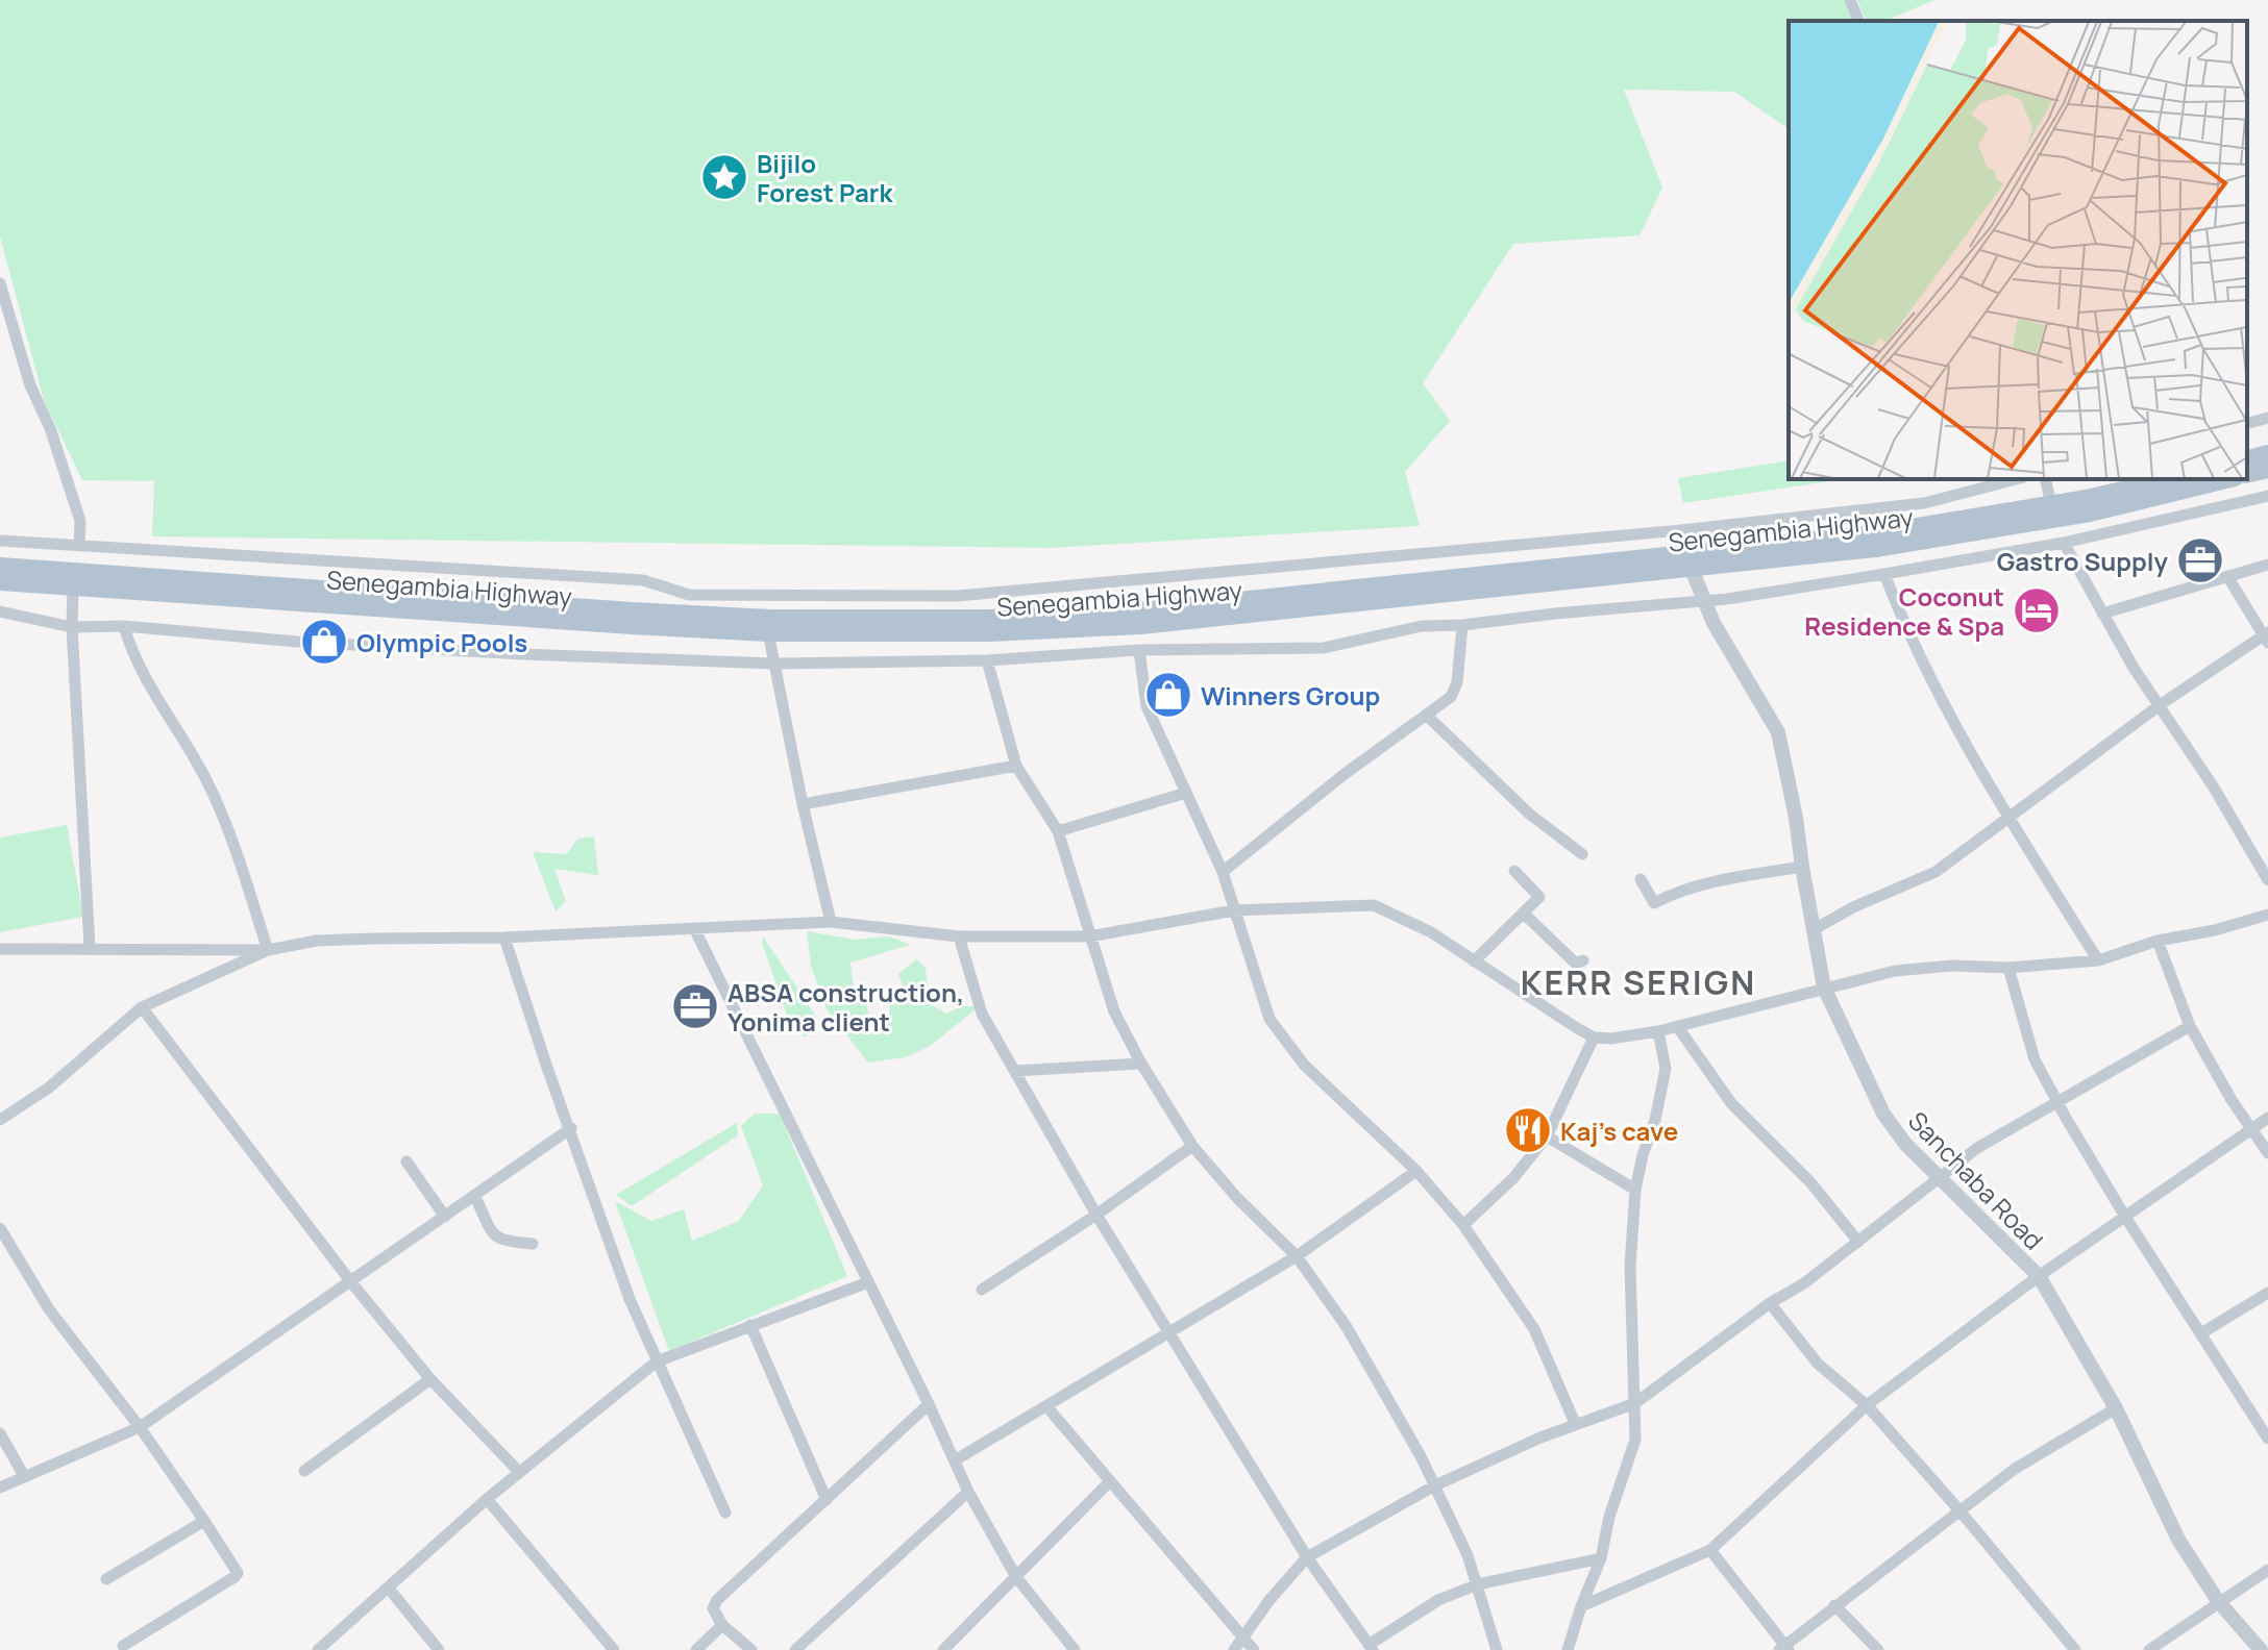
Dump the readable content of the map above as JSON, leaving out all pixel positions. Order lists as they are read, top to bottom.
{
  "streets": {
    "main road": ["Senegambia Highway"],
    "street": ["Sanchaba Road"]
  },
  "crossings": [
    ["Senegambia Highway", "Sanchaba Road"]
  ],
  "districts": ["KERR SERIGN"],
  "places": {
    "place": ["Bijilo Forest Park"],
    "office": ["Gastro Supply", "ABSA construction, Yonima client"],
    "hotel": ["Coconut Residence & Spa"],
    "shop": ["Olympic Pools", "Winners Group"],
    "restaurant": ["Kaj's cave"]
  }
}
